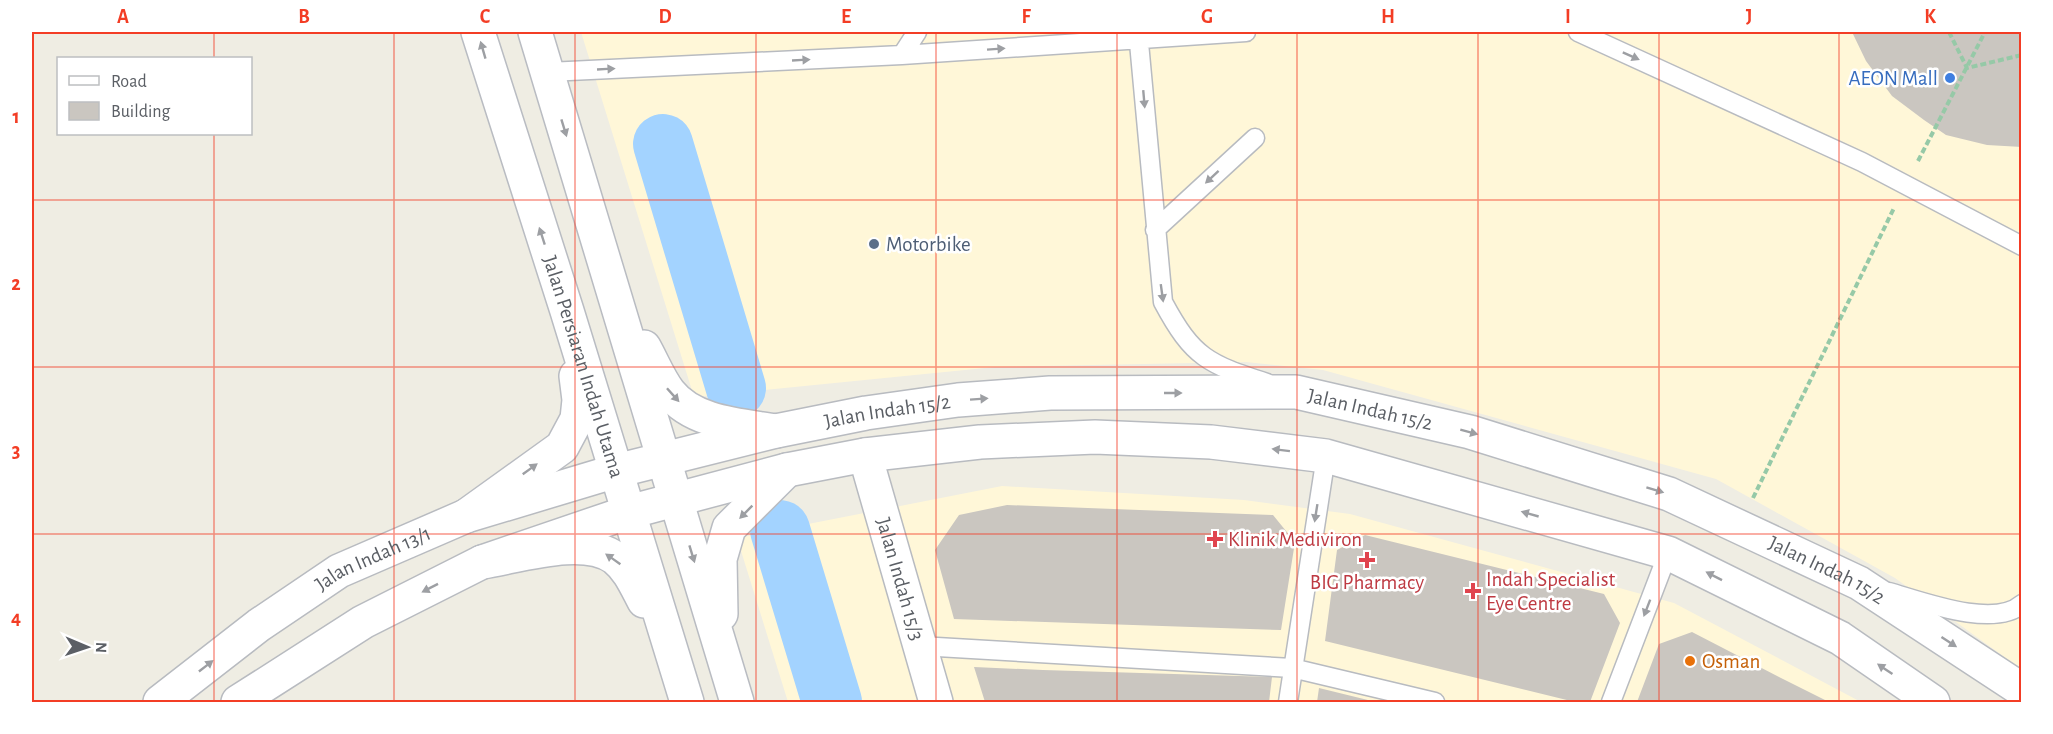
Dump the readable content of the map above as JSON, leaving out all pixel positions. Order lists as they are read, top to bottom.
{
  "streets": {
    "street": [
      "Jalan Persiaran Indah Utama",
      "Jalan Indah 15/2",
      "Jalan Indah 13/1",
      "Jalan Indah 15/3"
    ]
  },
  "crossings": [
    ["Jalan Persiaran Indah Utama", "Jalan Indah 15/2"],
    ["Jalan Persiaran Indah Utama", "Jalan Indah 13/1"],
    ["Jalan Indah 15/2", "Jalan Indah 13/1"],
    ["Jalan Indah 15/2", "Jalan Indah 15/3"]
  ],
  "places": {
    "other": ["AEON Mall", "Motorbike", "Osman"],
    "health": ["Klinik Mediviron", "BIG Pharmacy", "Indah Specialist Eye Centre"]
  },
  "legend": ["Road", "Building"],
  "north": "right",
  "grid": {
    "columns": [
      "A",
      "B",
      "C",
      "D",
      "E",
      "F",
      "G",
      "H",
      "I",
      "J",
      "K"
    ],
    "rows": [
      "1",
      "2",
      "3",
      "4"
    ]
  }
}
